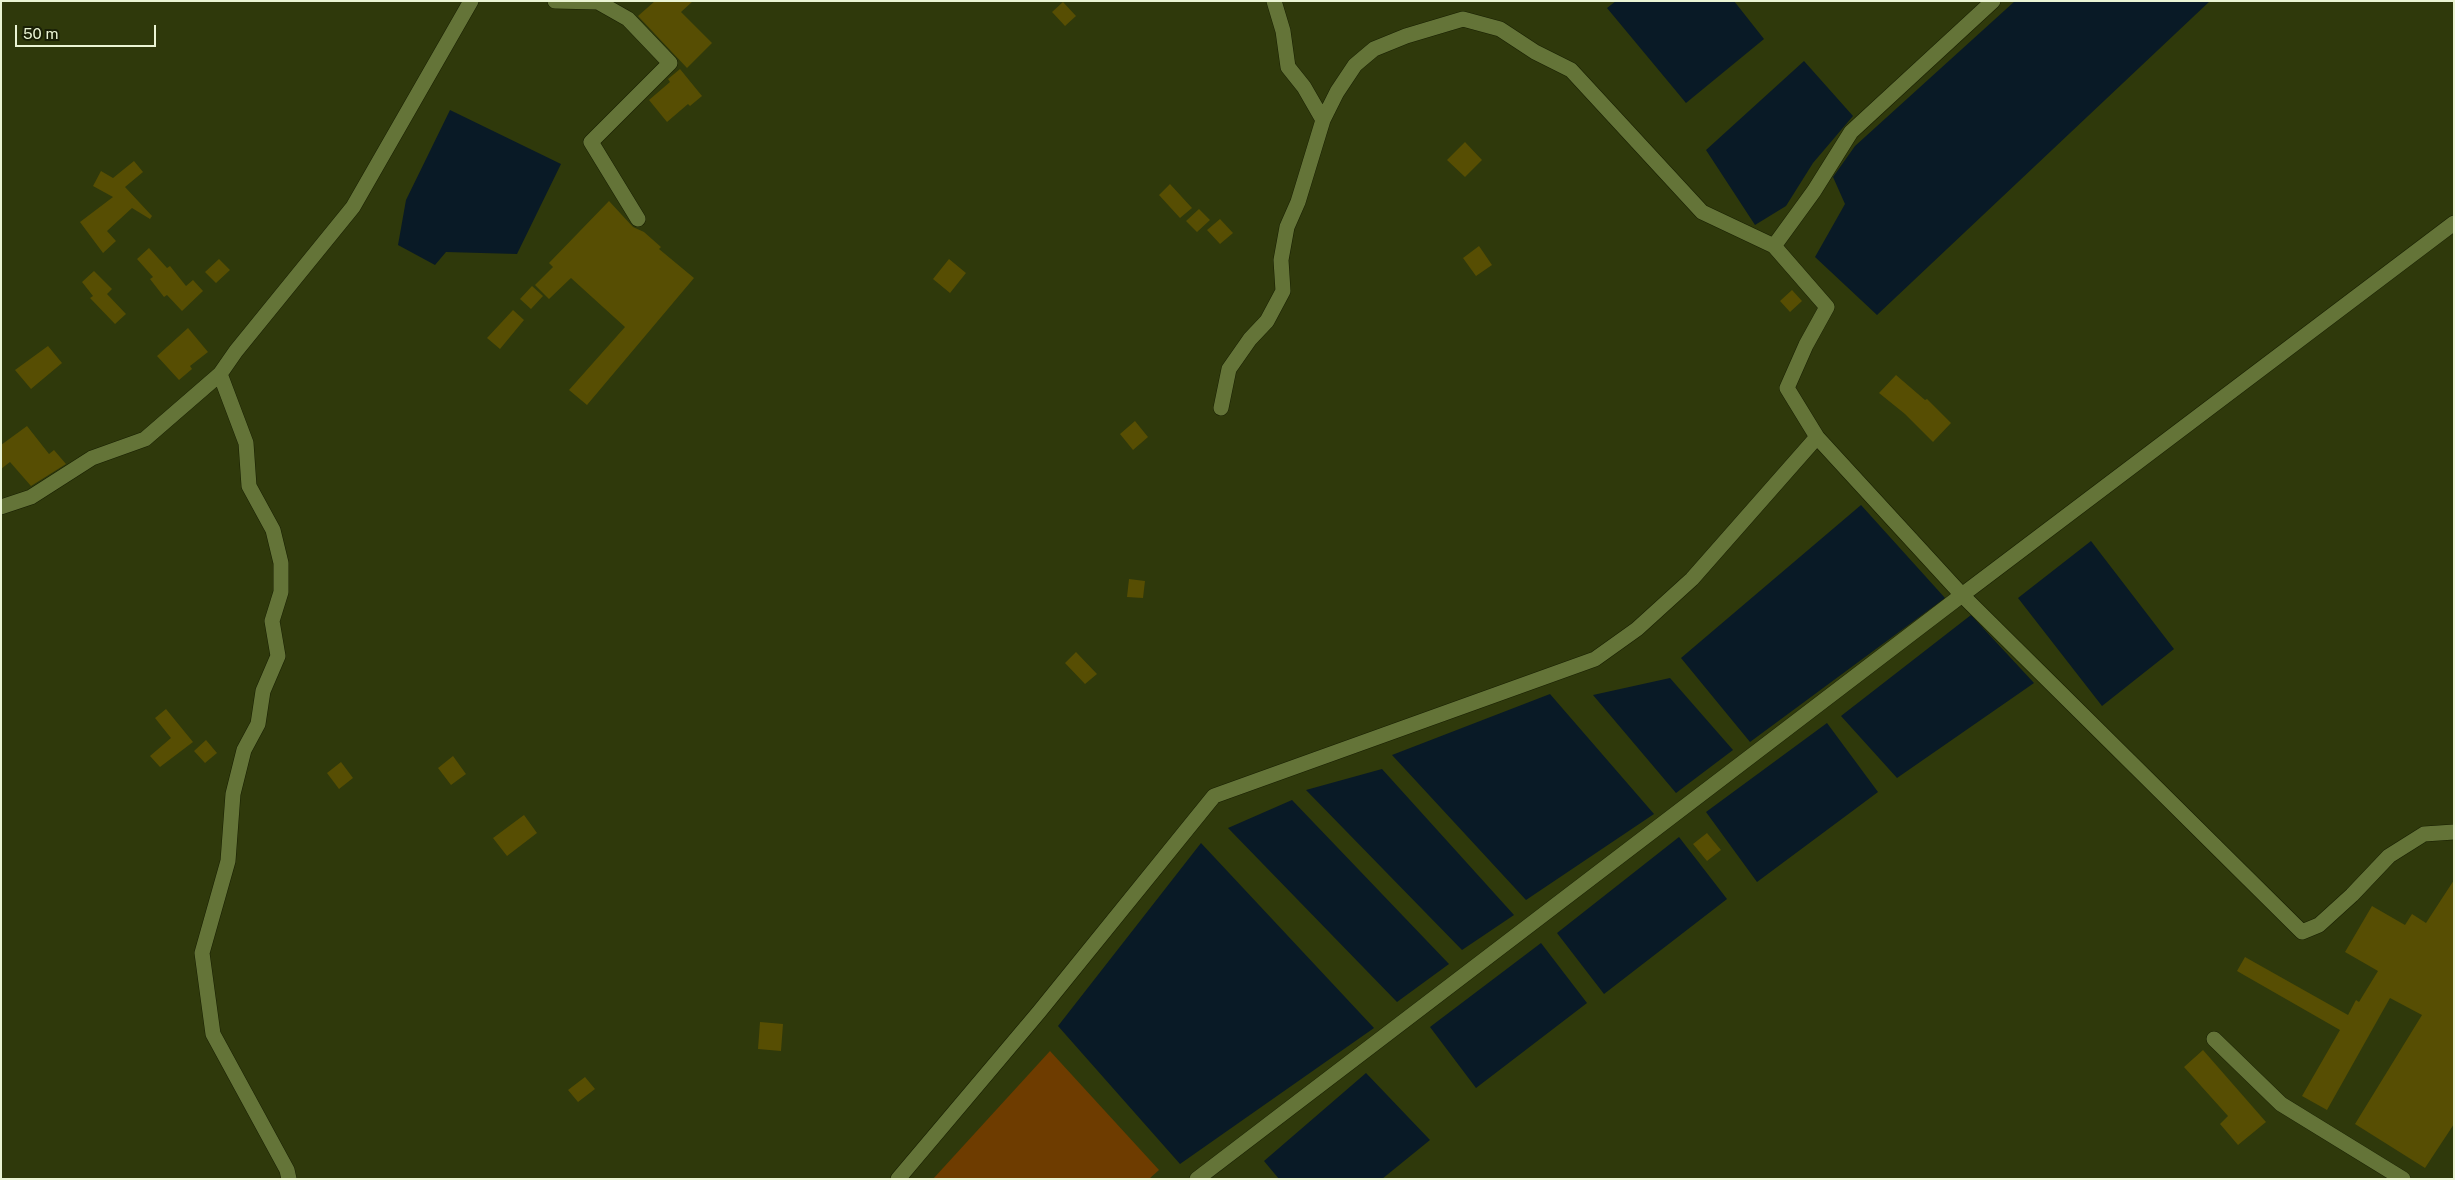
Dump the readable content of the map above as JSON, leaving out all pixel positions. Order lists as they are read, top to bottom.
{
  "scale_bar": "50 m"
}
